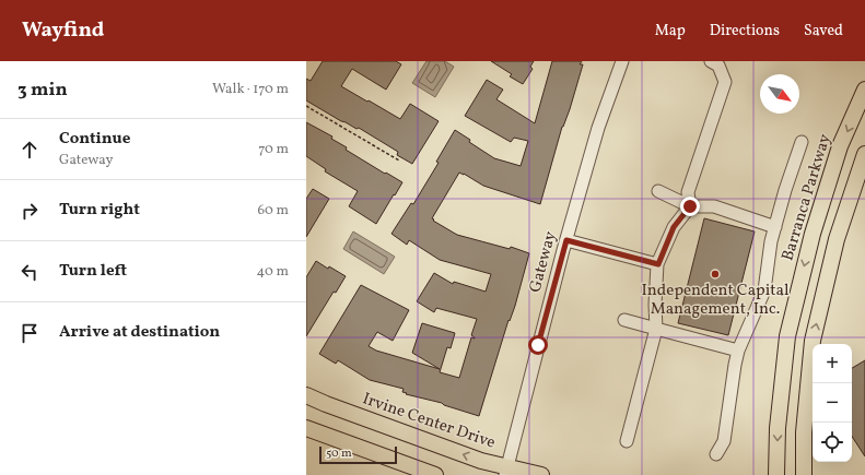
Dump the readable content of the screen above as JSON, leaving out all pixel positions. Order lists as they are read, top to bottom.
{
  "streets": {
    "main road": ["Barranca Parkway", "Irvine Center Drive"],
    "street": ["Gateway"]
  },
  "crossings": [
    ["Gateway", "Irvine Center Drive"]
  ],
  "places": ["Independent Capital Management, Inc."],
  "scale_bar": "50 m",
  "north": "bottom right",
  "page": {
    "header": "Wayfind",
    "nav": ["Map", "Directions", "Saved"],
    "heading": ["3 min", "Walk · 170 m"],
    "list": [
      ["Continue", "Gateway", "70 m"],
      ["Turn right", "60 m"],
      ["Turn left", "40 m"],
      "Arrive at destination"
    ],
    "map_buttons": ["+", "−"],
    "scale": "50 m"
  }
}
